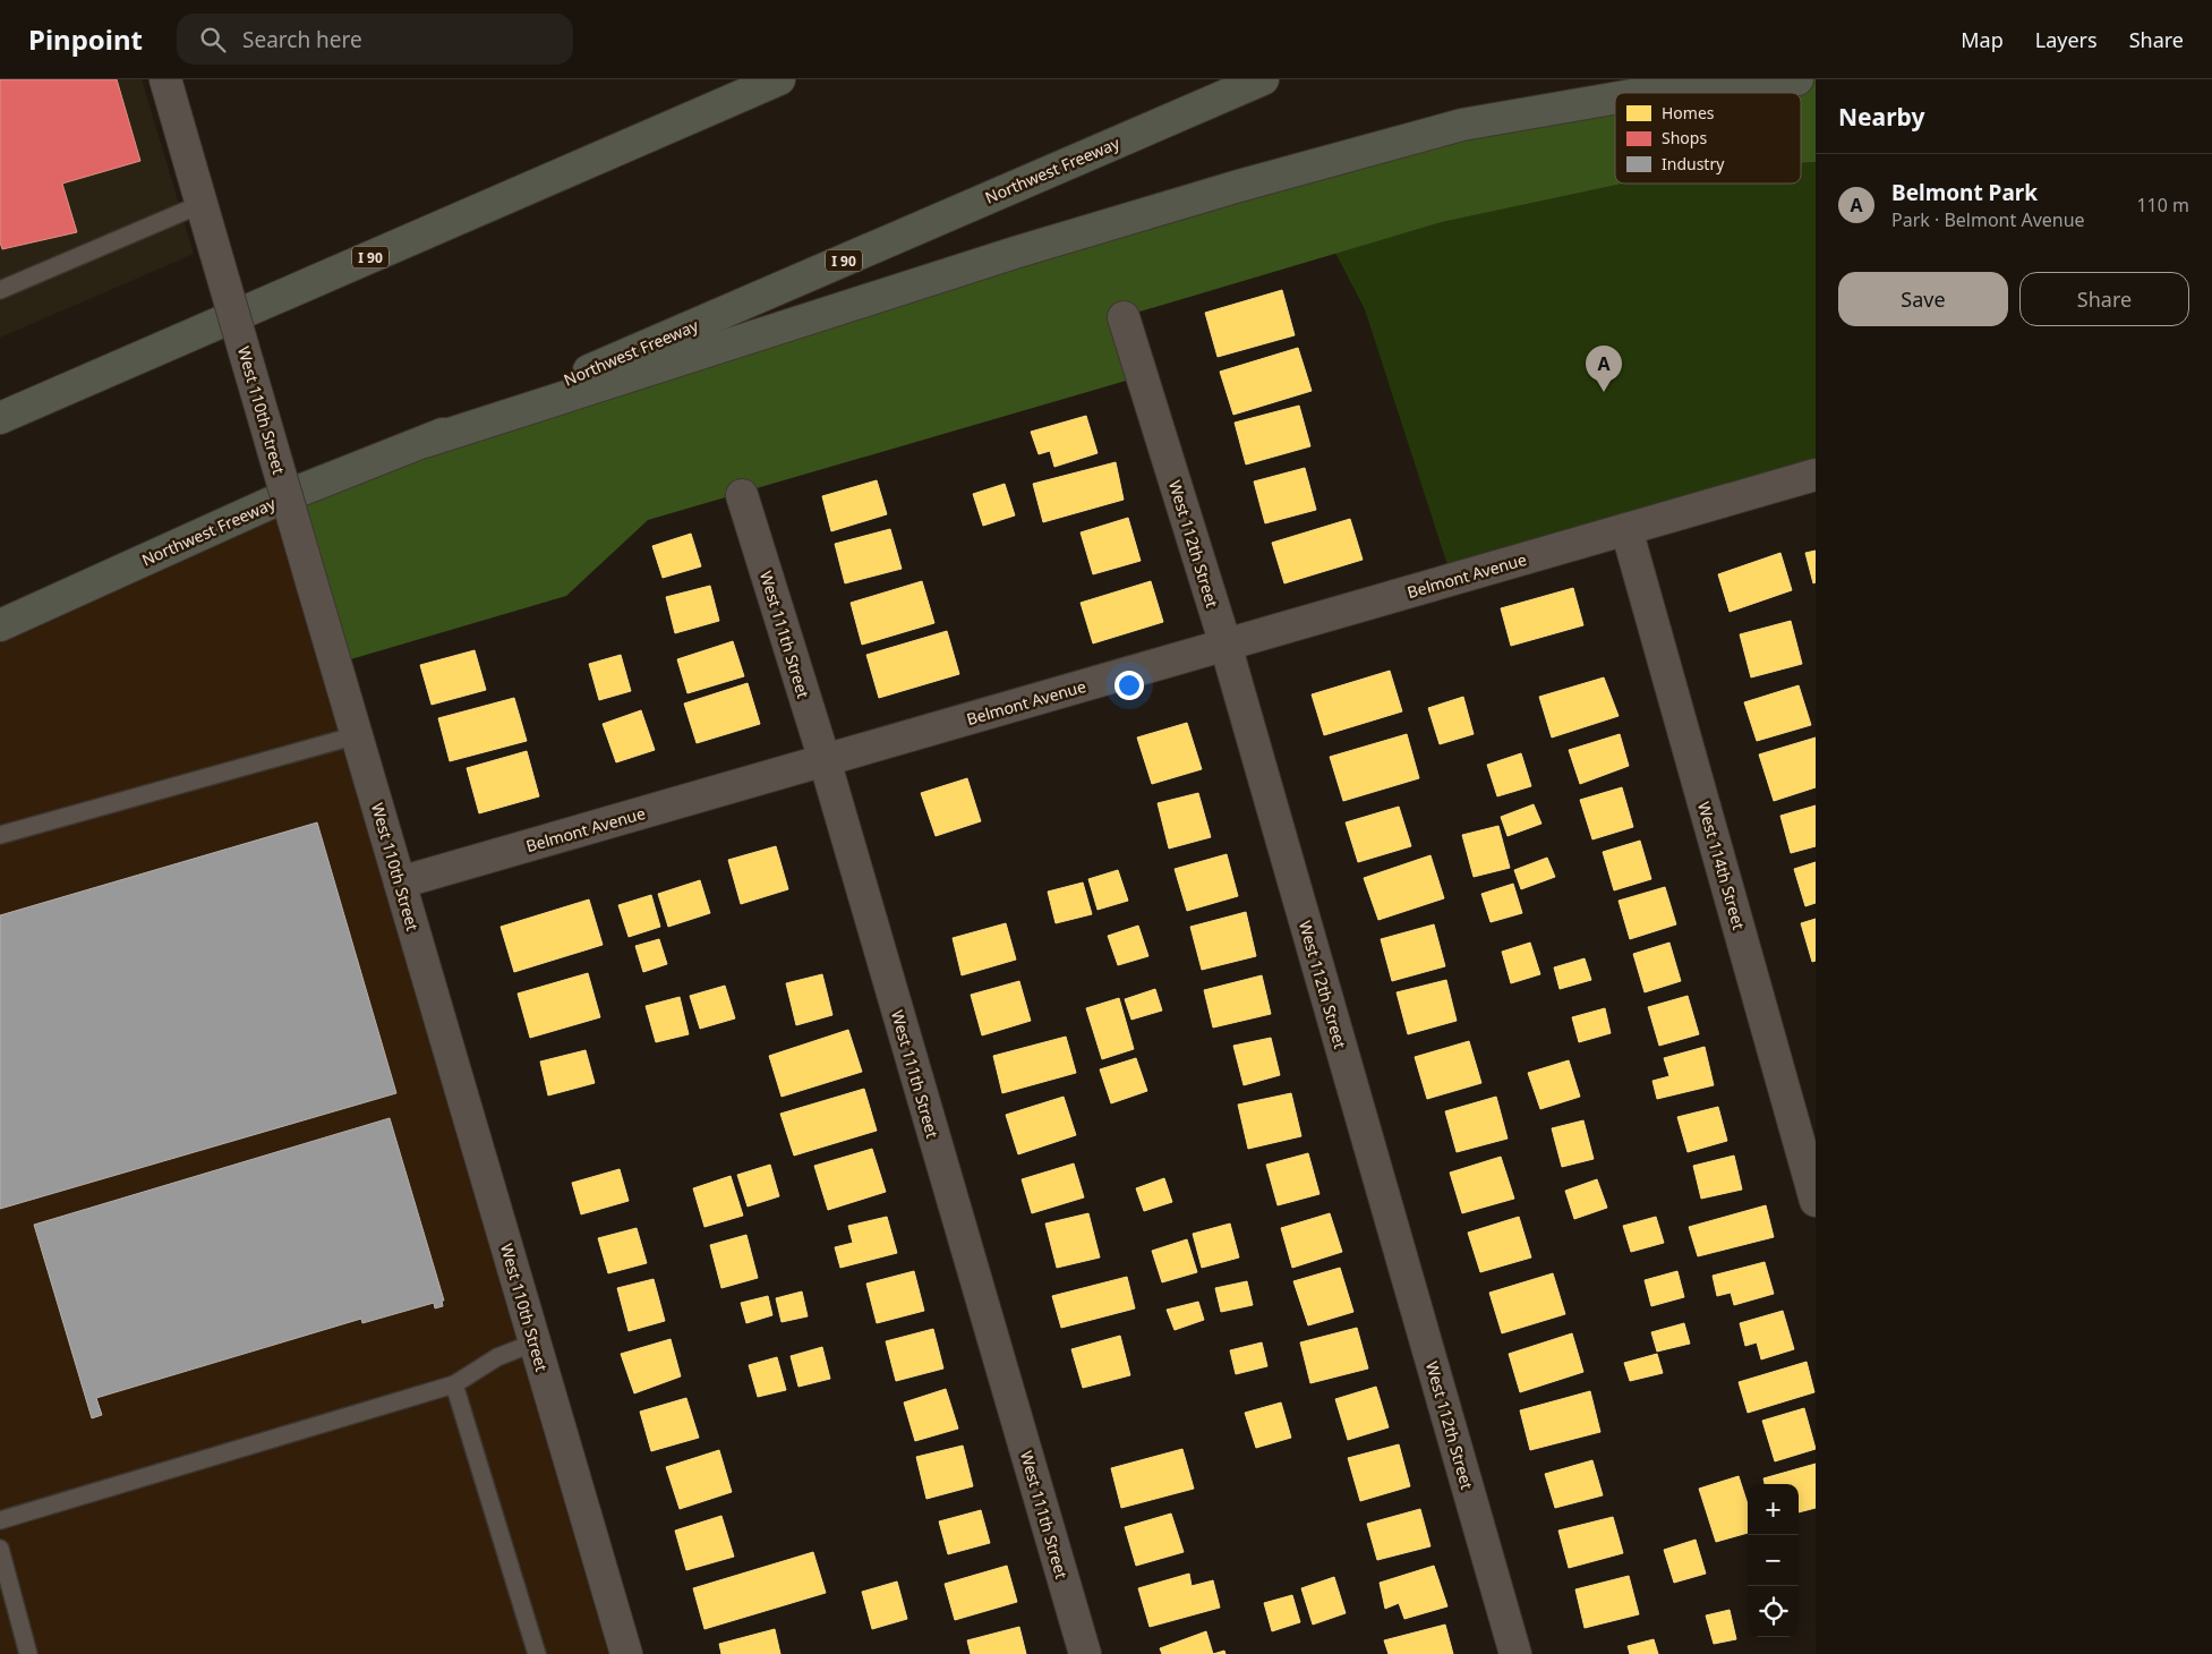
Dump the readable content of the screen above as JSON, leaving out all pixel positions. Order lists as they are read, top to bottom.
{
  "streets": {
    "highway": ["Northwest Freeway", "I 90"],
    "street": [
      "West 110th Street",
      "West 112th Street",
      "Belmont Avenue",
      "West 111th Street",
      "West 114th Street"
    ]
  },
  "crossings": [
    ["West 110th Street", "Belmont Avenue"],
    ["West 112th Street", "Belmont Avenue"],
    ["Belmont Avenue", "West 111th Street"],
    ["Belmont Avenue", "West 114th Street"]
  ],
  "legend": ["Homes", "Shops", "Industry"],
  "page": {
    "header": "Pinpoint",
    "search": "Search here",
    "nav": ["Map", "Layers", "Share"],
    "heading": "Nearby",
    "list": [
      {
        "mark": "A",
        "name": "Belmont Park",
        "note": "Park · Belmont Avenue",
        "value": "110 m"
      }
    ],
    "buttons": ["Save", "Share"],
    "pins": "A",
    "map_buttons": ["+", "−"]
  }
}
